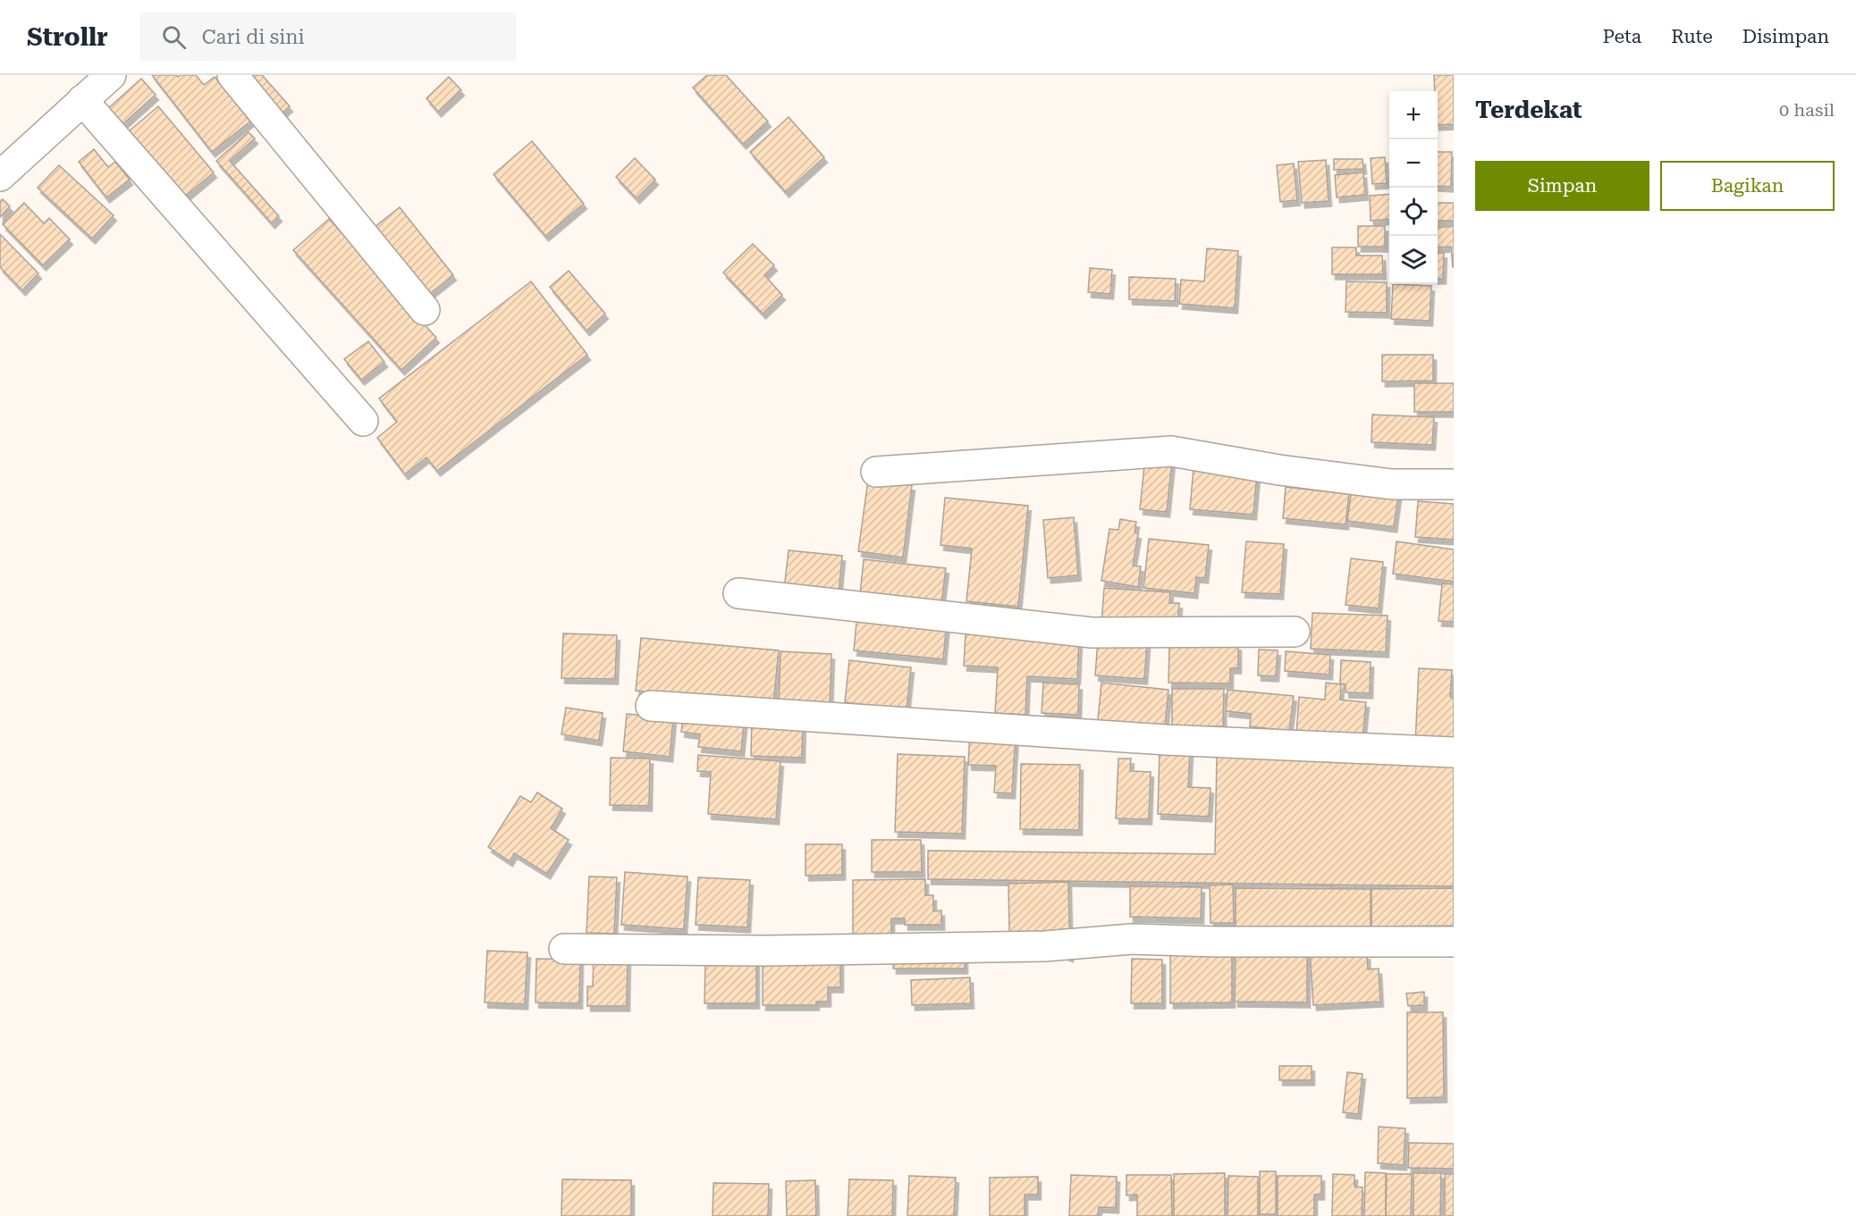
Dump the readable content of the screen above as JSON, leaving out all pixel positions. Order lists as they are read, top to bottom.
{
  "page": {
    "header": "Strollr",
    "search": "Cari di sini",
    "nav": ["Peta", "Rute", "Disimpan"],
    "heading": ["Terdekat", "0 hasil"],
    "map_buttons": ["+", "−"],
    "buttons": ["Simpan", "Bagikan"]
  }
}
